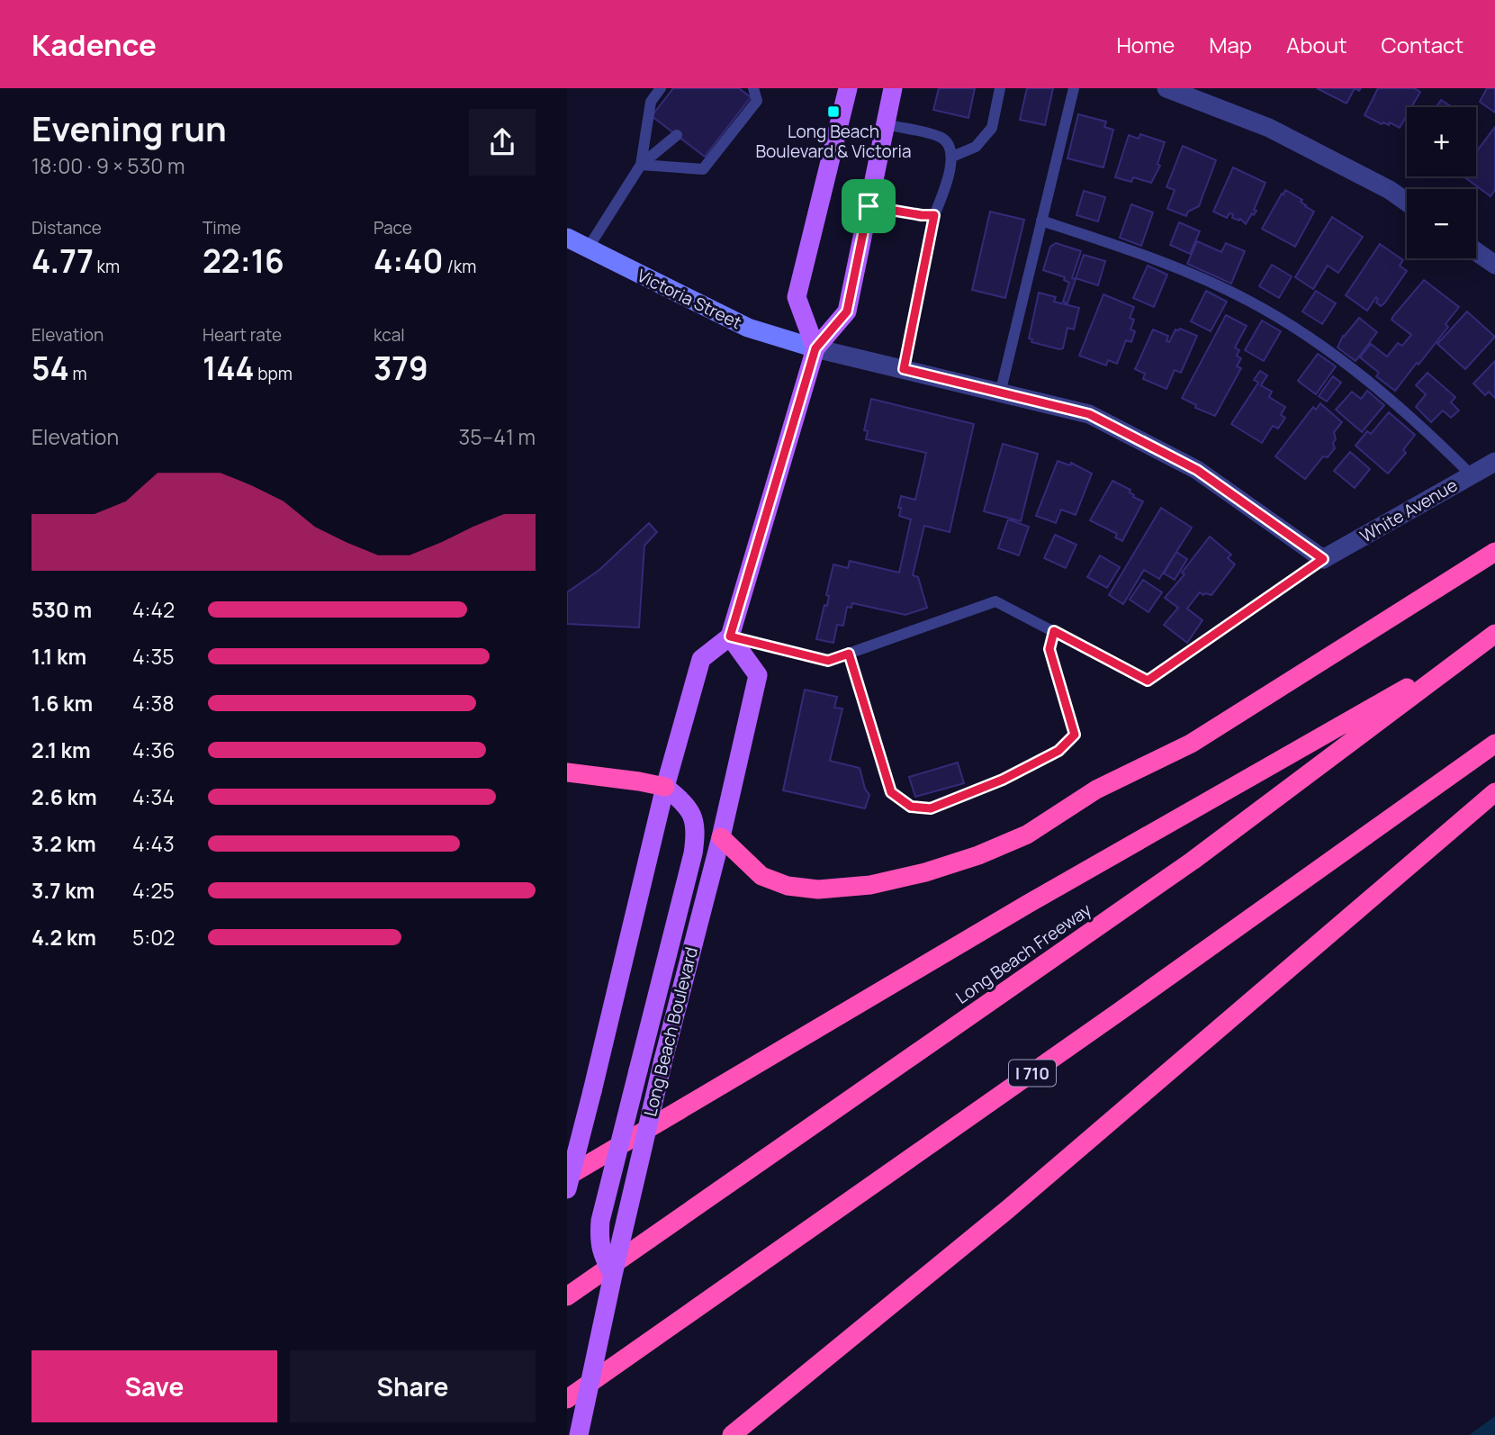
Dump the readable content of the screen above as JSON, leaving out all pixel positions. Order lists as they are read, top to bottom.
{
  "streets": {
    "highway": ["Long Beach Freeway", "I 710"],
    "main road": ["Long Beach Boulevard"],
    "street": ["Victoria Street", "White Avenue"]
  },
  "places": {
    "transit": ["Long Beach Boulevard & Victoria"]
  },
  "page": {
    "header": "Kadence",
    "nav": [
      "Home",
      "Map",
      "About",
      "Contact"
    ],
    "heading": ["Evening run", "18:00 · 9 × 530 m"],
    "map_buttons": ["+", "−"],
    "stats": [
      ["Distance", "4.77 km"],
      ["Time", "22:16"],
      ["Pace", "4:40 /km"],
      ["Elevation", "54 m"],
      ["Heart rate", "144 bpm"],
      ["kcal", "379"]
    ],
    "chart": ["Elevation", "35–41 m"],
    "list": [
      {
        "name": "530 m",
        "note": "4:42"
      },
      {
        "name": "1.1 km",
        "note": "4:35"
      },
      {
        "name": "1.6 km",
        "note": "4:38"
      },
      {
        "name": "2.1 km",
        "note": "4:36"
      },
      {
        "name": "2.6 km",
        "note": "4:34"
      },
      {
        "name": "3.2 km",
        "note": "4:43"
      },
      {
        "name": "3.7 km",
        "note": "4:25"
      },
      {
        "name": "4.2 km",
        "note": "5:02"
      }
    ],
    "buttons": ["Save", "Share"]
  }
}
